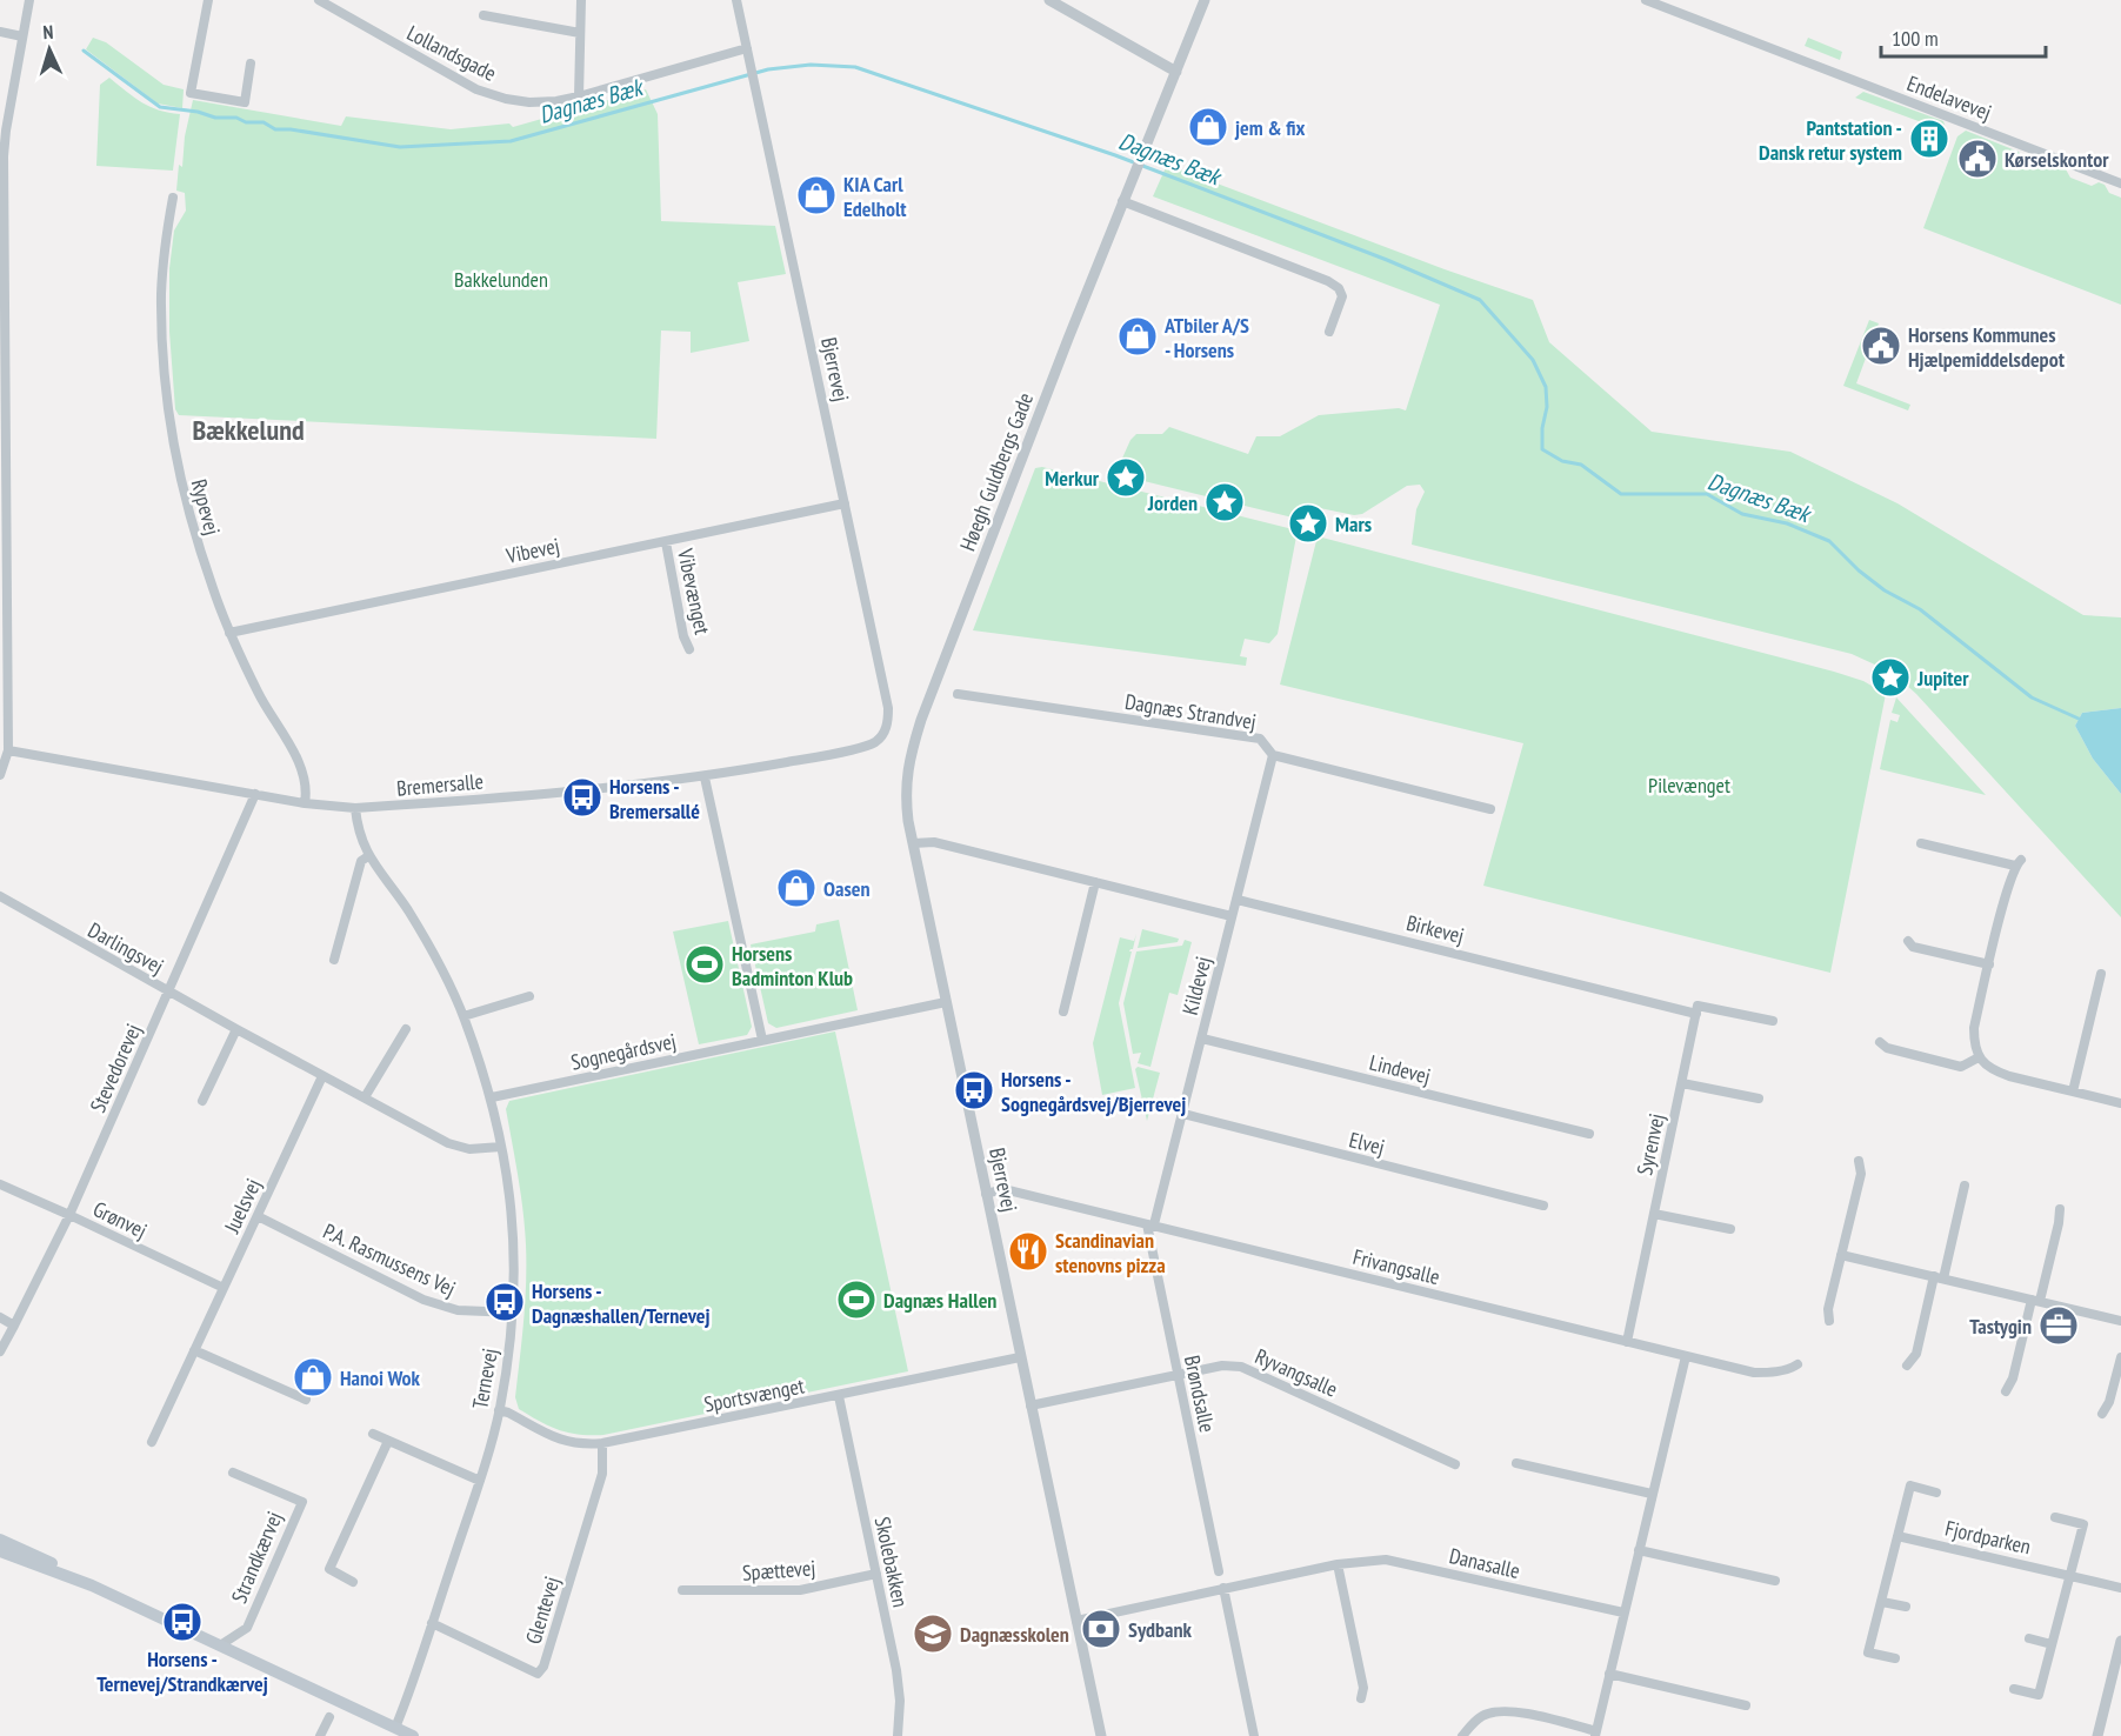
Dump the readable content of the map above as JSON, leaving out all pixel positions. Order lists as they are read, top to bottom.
{
  "streets": {
    "street": [
      "Lollandsgade",
      "Endelavevej",
      "Bjerrevej",
      "Høegh Guldbergs Gade",
      "Rypevej",
      "Vibevej",
      "Vibevænget",
      "Dagnæs Strandvej",
      "Bremersalle",
      "Birkevej",
      "Darlingsvej",
      "Kildevej",
      "Sognegårdsvej",
      "Stevedorevej",
      "Lindevej",
      "Elvej",
      "Syrenvej",
      "Juelsvej",
      "Grønvej",
      "P.A. Rasmussens Vej",
      "Frivangsalle",
      "Ryvangsalle",
      "Ternevej",
      "Brøndsalle",
      "Sportsvænget",
      "Fjordparken",
      "Strandkærvej",
      "Skolebakken",
      "Danasalle",
      "Spættevej",
      "Glentevej"
    ]
  },
  "crossings": [
    ["Lollandsgade", "Bjerrevej"],
    ["Bjerrevej", "Høegh Guldbergs Gade"],
    ["Bjerrevej", "Vibevej"],
    ["Bjerrevej", "Bremersalle"],
    ["Bjerrevej", "Sognegårdsvej"],
    ["Bjerrevej", "Frivangsalle"],
    ["Bjerrevej", "Ryvangsalle"],
    ["Bjerrevej", "Sportsvænget"],
    ["Bjerrevej", "Danasalle"],
    ["Rypevej", "Vibevej"],
    ["Rypevej", "Bremersalle"],
    ["Vibevej", "Vibevænget"],
    ["Dagnæs Strandvej", "Kildevej"],
    ["Bremersalle", "Stevedorevej"],
    ["Bremersalle", "Ternevej"],
    ["Birkevej", "Kildevej"],
    ["Birkevej", "Syrenvej"],
    ["Darlingsvej", "Stevedorevej"],
    ["Darlingsvej", "Juelsvej"],
    ["Darlingsvej", "Ternevej"],
    ["Kildevej", "Lindevej"],
    ["Kildevej", "Elvej"],
    ["Kildevej", "Frivangsalle"],
    ["Kildevej", "Brøndsalle"],
    ["Sognegårdsvej", "Ternevej"],
    ["Stevedorevej", "Grønvej"],
    ["Syrenvej", "Frivangsalle"],
    ["Juelsvej", "Grønvej"],
    ["Juelsvej", "P.A. Rasmussens Vej"],
    ["P.A. Rasmussens Vej", "Ternevej"],
    ["Frivangsalle", "Brøndsalle"],
    ["Ryvangsalle", "Brøndsalle"],
    ["Ternevej", "Sportsvænget"],
    ["Ternevej", "Glentevej"],
    ["Sportsvænget", "Skolebakken"],
    ["Sportsvænget", "Glentevej"],
    ["Skolebakken", "Spættevej"]
  ],
  "districts": ["Bækkelund"],
  "water": ["Dagnæs Bæk"],
  "parks": ["Bakkelunden", "Pilevænget"],
  "places": {
    "shop": [
      "jem & fix",
      "KIA Carl Edelholt",
      "ATbiler A/S - Horsens",
      "Oasen",
      "Hanoi Wok"
    ],
    "building": ["Pantstation - Dansk retur system"],
    "public building": ["Kørselskontor", "Horsens Kommunes Hjælpemiddelsdepot"],
    "place": [
      "Merkur",
      "Jorden",
      "Mars",
      "Jupiter"
    ],
    "bus stop": [
      "Horsens - Bremersallé",
      "Horsens - Sognegårdsvej/Bjerrevej",
      "Horsens - Dagnæshallen/Ternevej",
      "Horsens - Ternevej/Strandkærvej"
    ],
    "sports": ["Horsens Badminton Klub", "Dagnæs Hallen"],
    "restaurant": ["Scandinavian stenovns pizza"],
    "office": ["Tastygin"],
    "bank": ["Sydbank"],
    "school or university": ["Dagnæsskolen"]
  },
  "scale_bar": "100 m",
  "north": "top"
}
